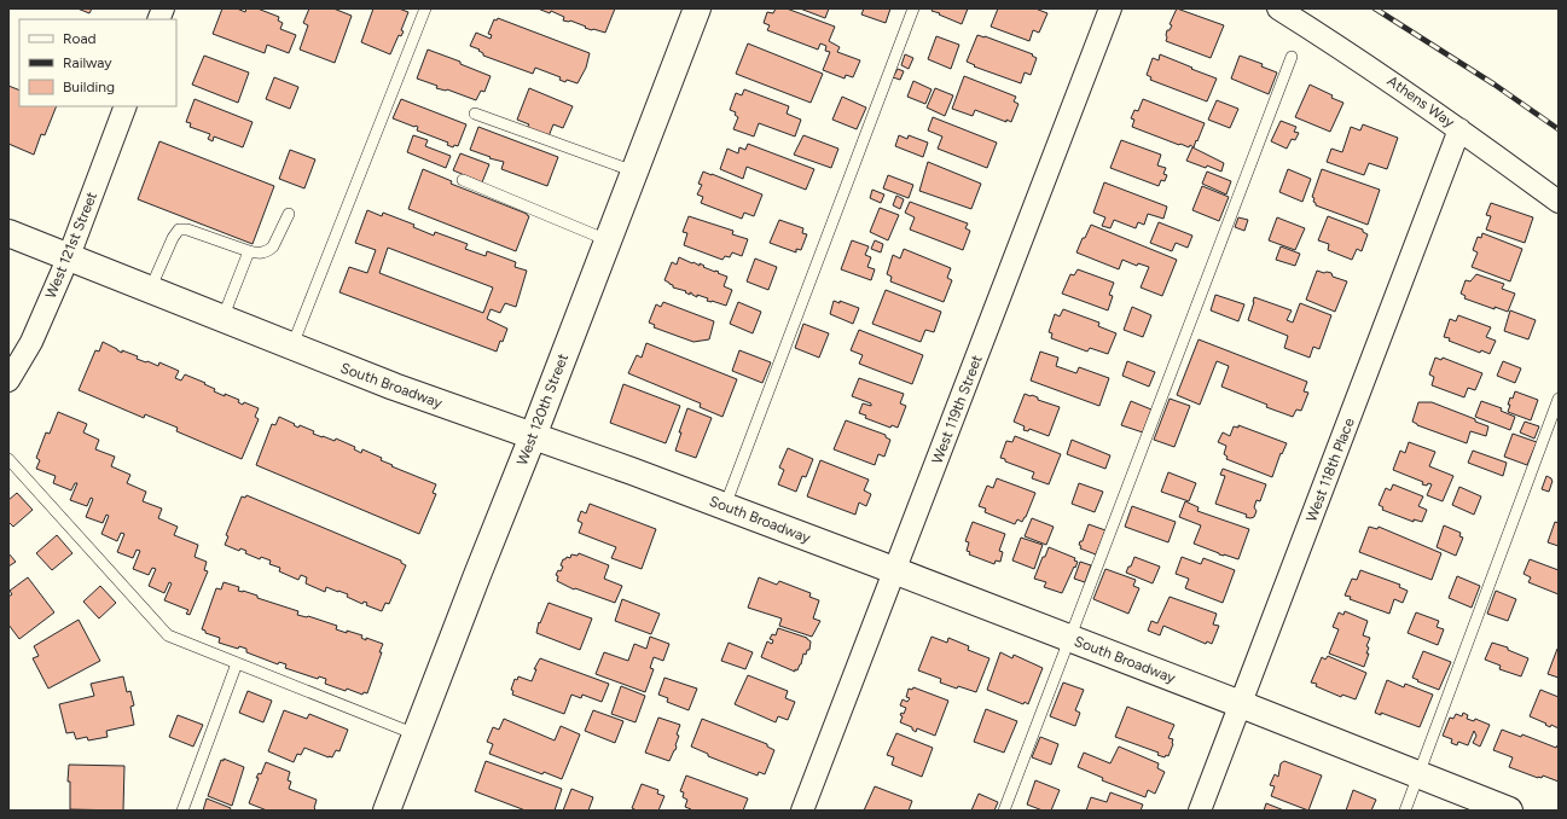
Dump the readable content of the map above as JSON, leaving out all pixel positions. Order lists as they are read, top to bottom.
{
  "streets": {
    "main road": ["South Broadway", "West 120th Street"],
    "street": [
      "Athens Way",
      "West 121st Street",
      "West 119th Street",
      "West 118th Place"
    ]
  },
  "crossings": [
    ["Athens Way", "West 118th Place"],
    ["West 121st Street", "South Broadway"],
    ["South Broadway", "West 120th Street"],
    ["South Broadway", "West 119th Street"],
    ["South Broadway", "West 118th Place"]
  ],
  "legend": ["Road", "Railway", "Building"]
}
